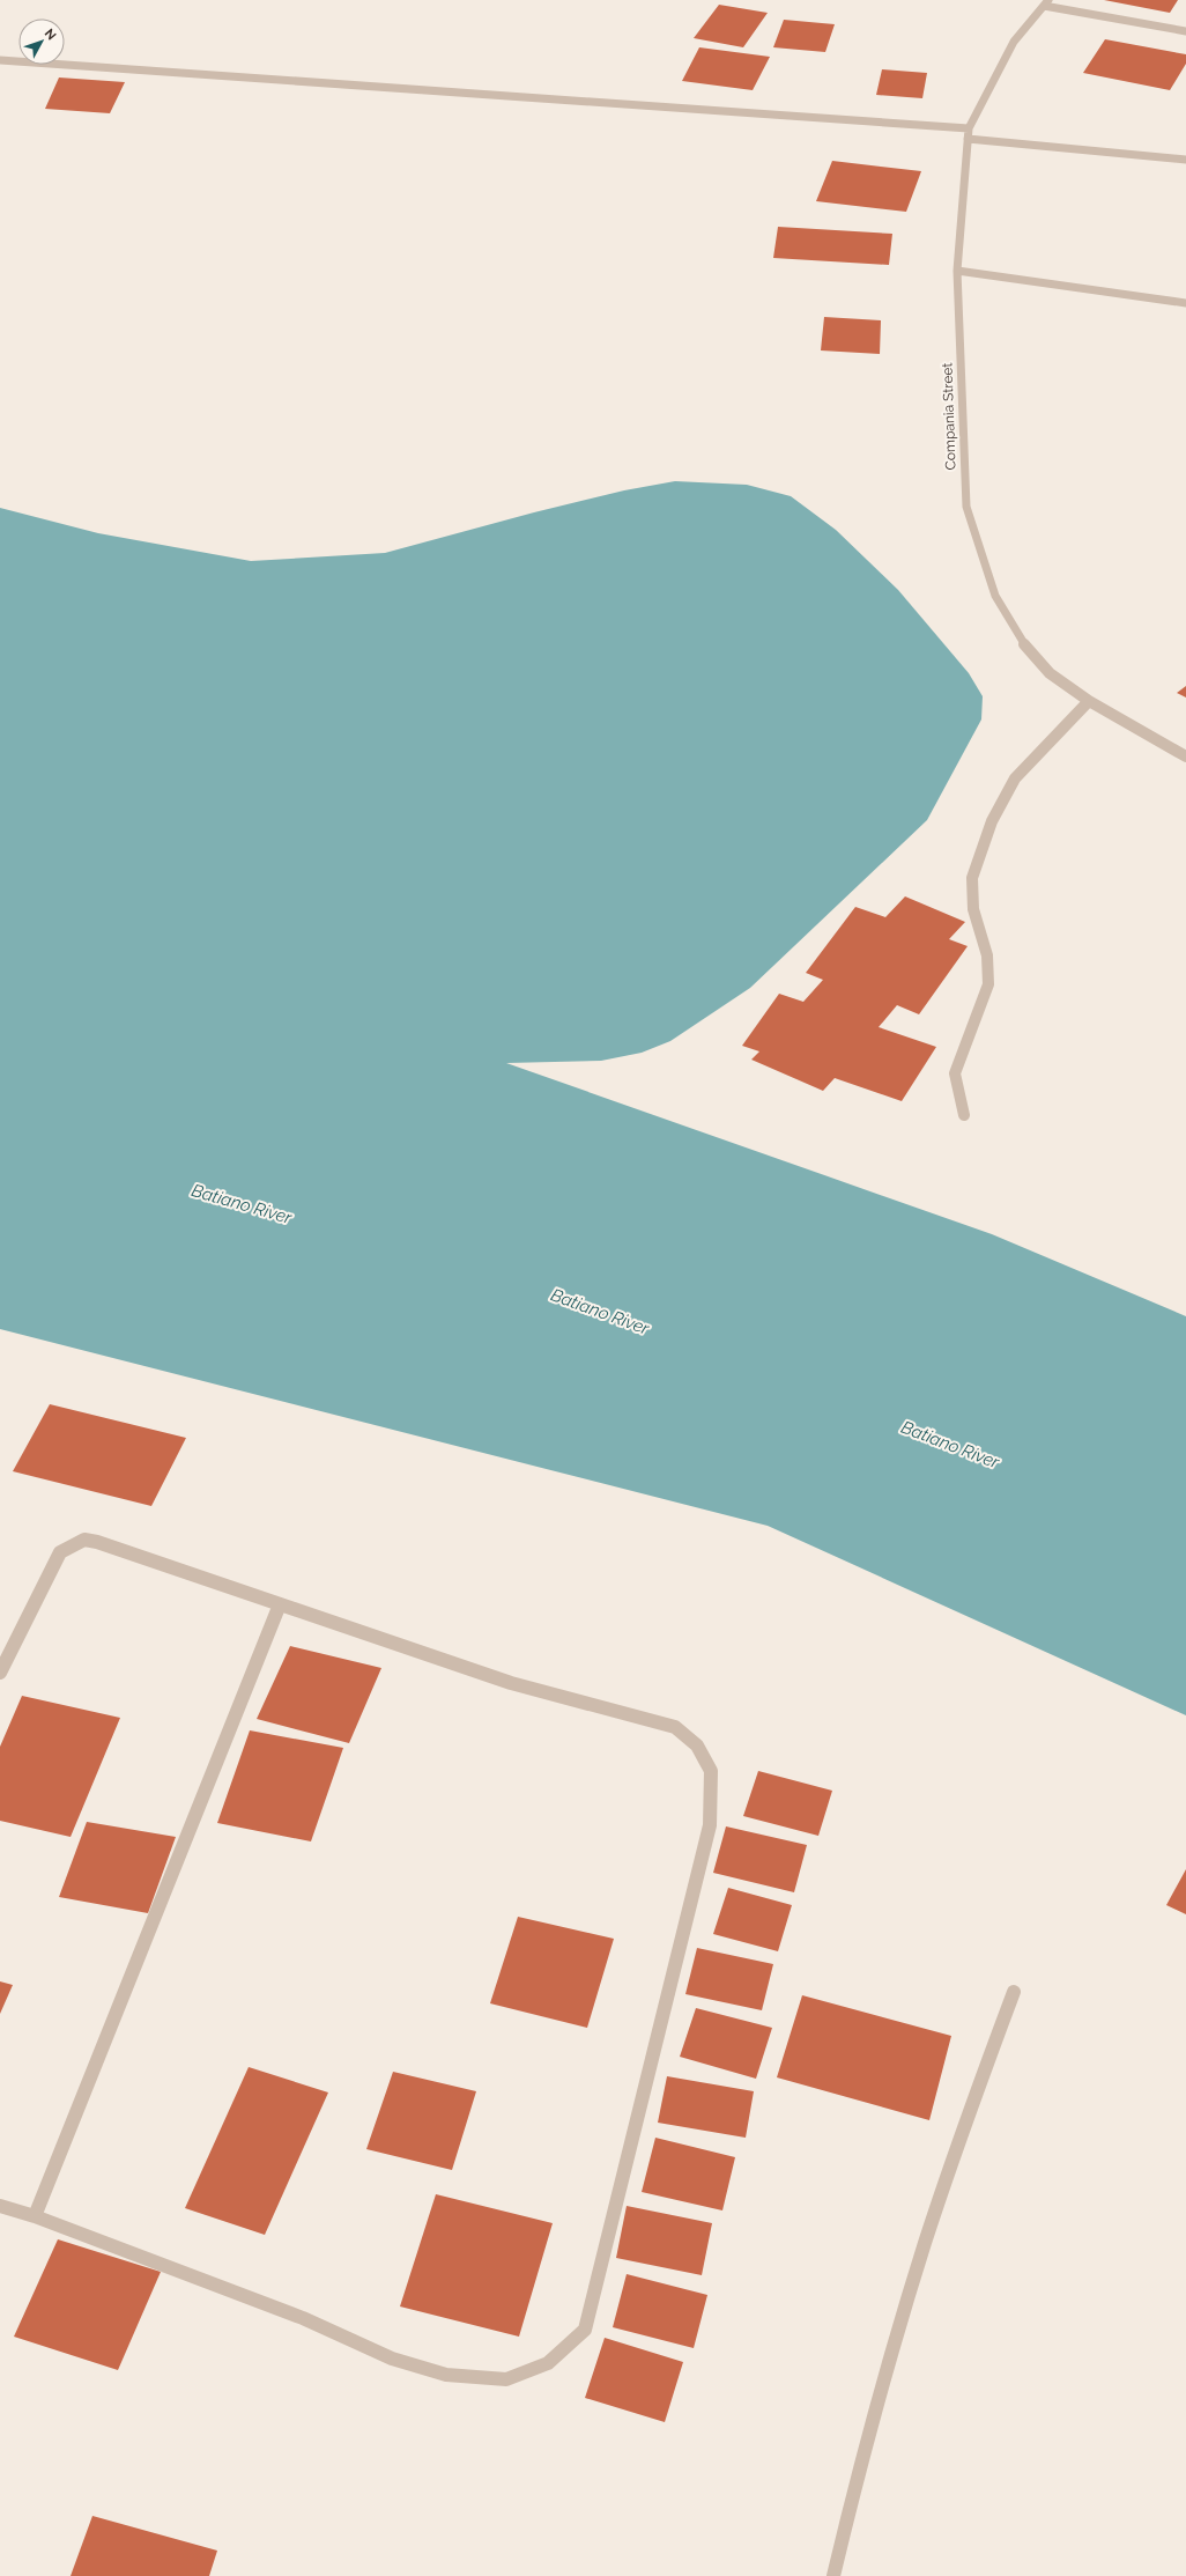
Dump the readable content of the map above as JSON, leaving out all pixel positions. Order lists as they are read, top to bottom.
{
  "streets": {
    "street": ["Compania Street"]
  },
  "water": ["Batiano River"],
  "north": "top right"
}
